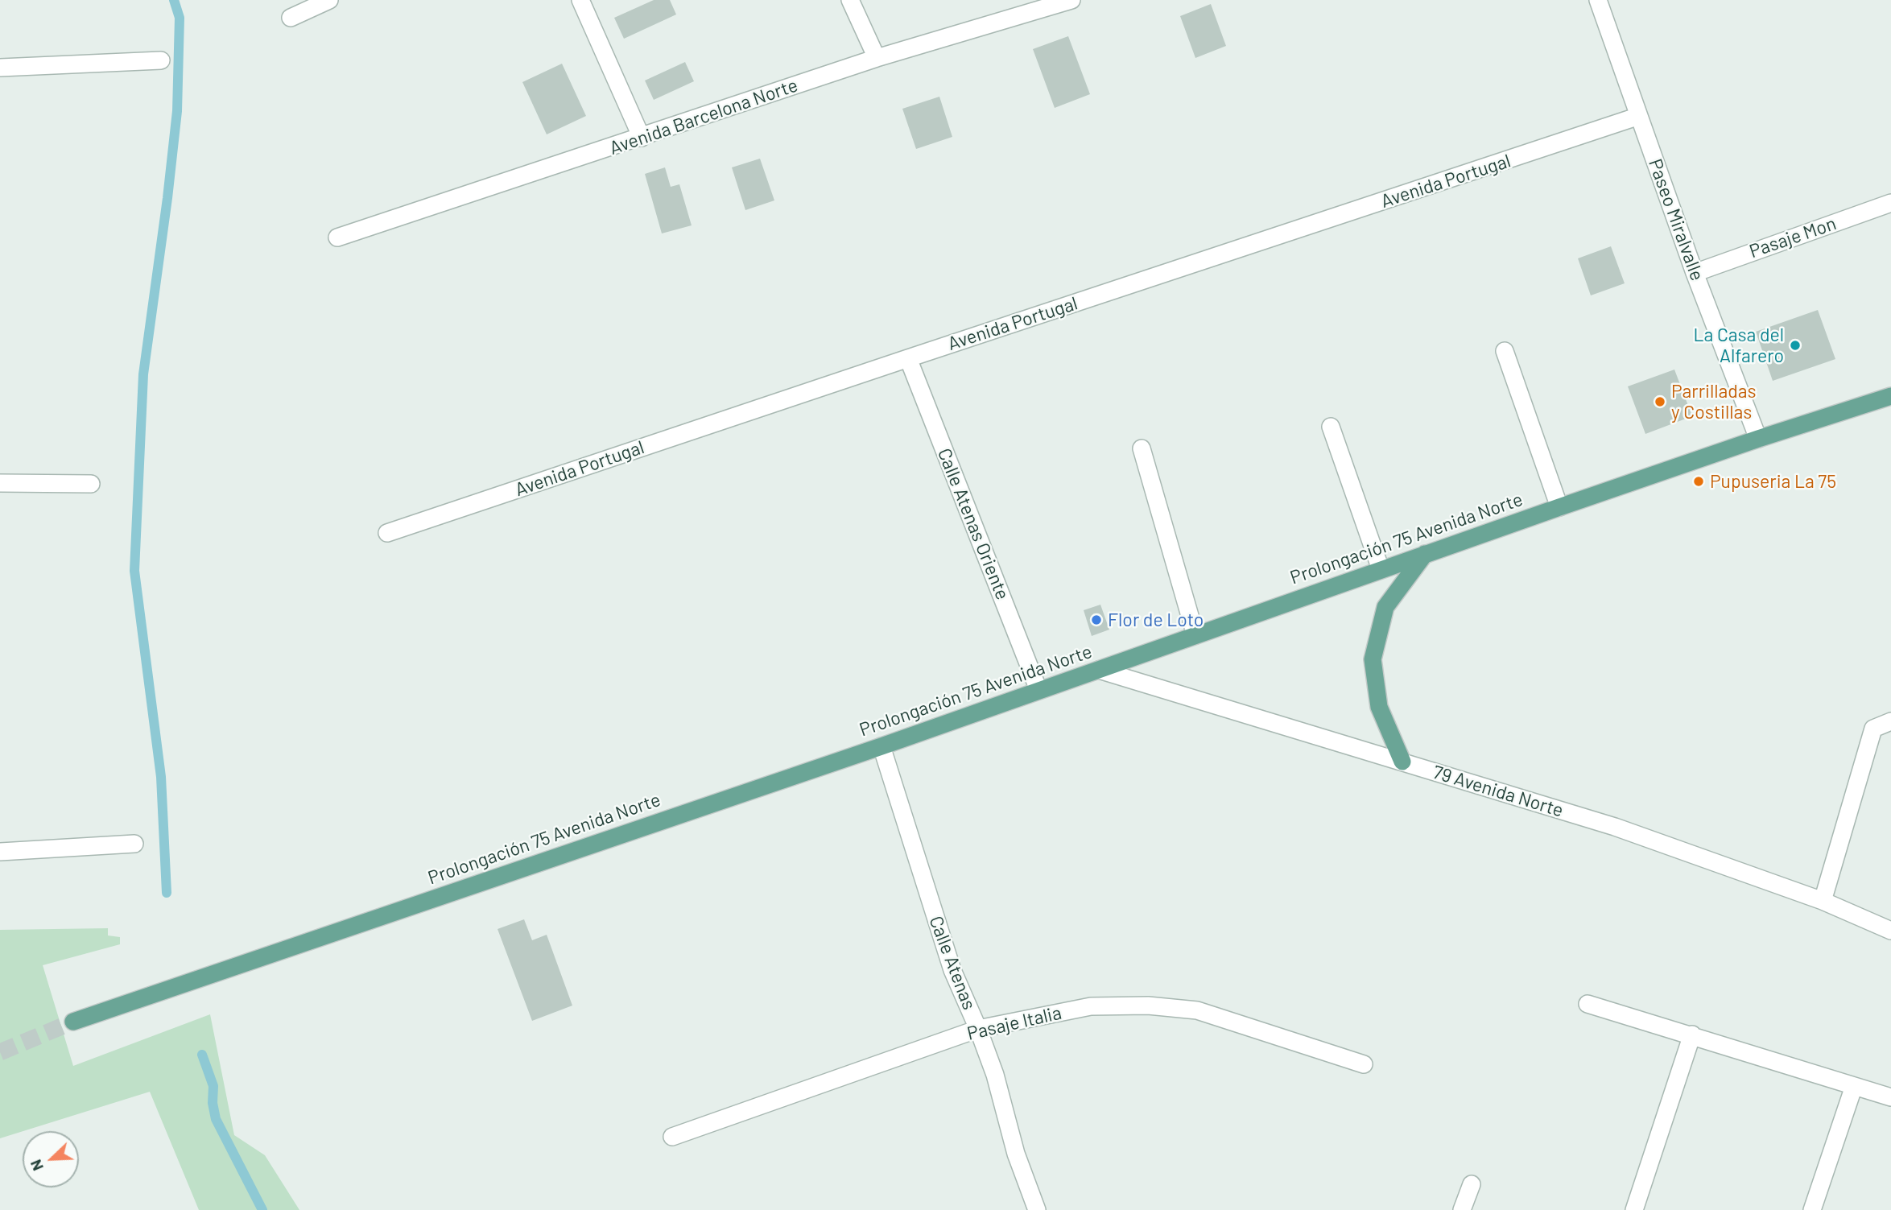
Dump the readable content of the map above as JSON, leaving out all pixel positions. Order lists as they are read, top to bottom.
{
  "streets": {
    "main road": ["Prolongación 75 Avenida Norte"],
    "street": [
      "Avenida Barcelona Norte",
      "Avenida Portugal",
      "Paseo Miralvalle",
      "Pasaje Mon",
      "Calle Atenas Oriente",
      "79 Avenida Norte",
      "Calle Atenas",
      "Pasaje Italia"
    ]
  },
  "crossings": [
    ["Avenida Portugal", "Paseo Miralvalle"],
    ["Avenida Portugal", "Calle Atenas Oriente"],
    ["Paseo Miralvalle", "Pasaje Mon"],
    ["Paseo Miralvalle", "Prolongación 75 Avenida Norte"],
    ["Calle Atenas Oriente", "Prolongación 75 Avenida Norte"],
    ["Prolongación 75 Avenida Norte", "79 Avenida Norte"],
    ["Prolongación 75 Avenida Norte", "Calle Atenas"],
    ["Calle Atenas", "Pasaje Italia"]
  ],
  "places": [
    "La Casa del Alfarero",
    "Parrilladas y Costillas",
    "Pupuseria La 75",
    "Flor de Loto"
  ],
  "north": "bottom left"
}
